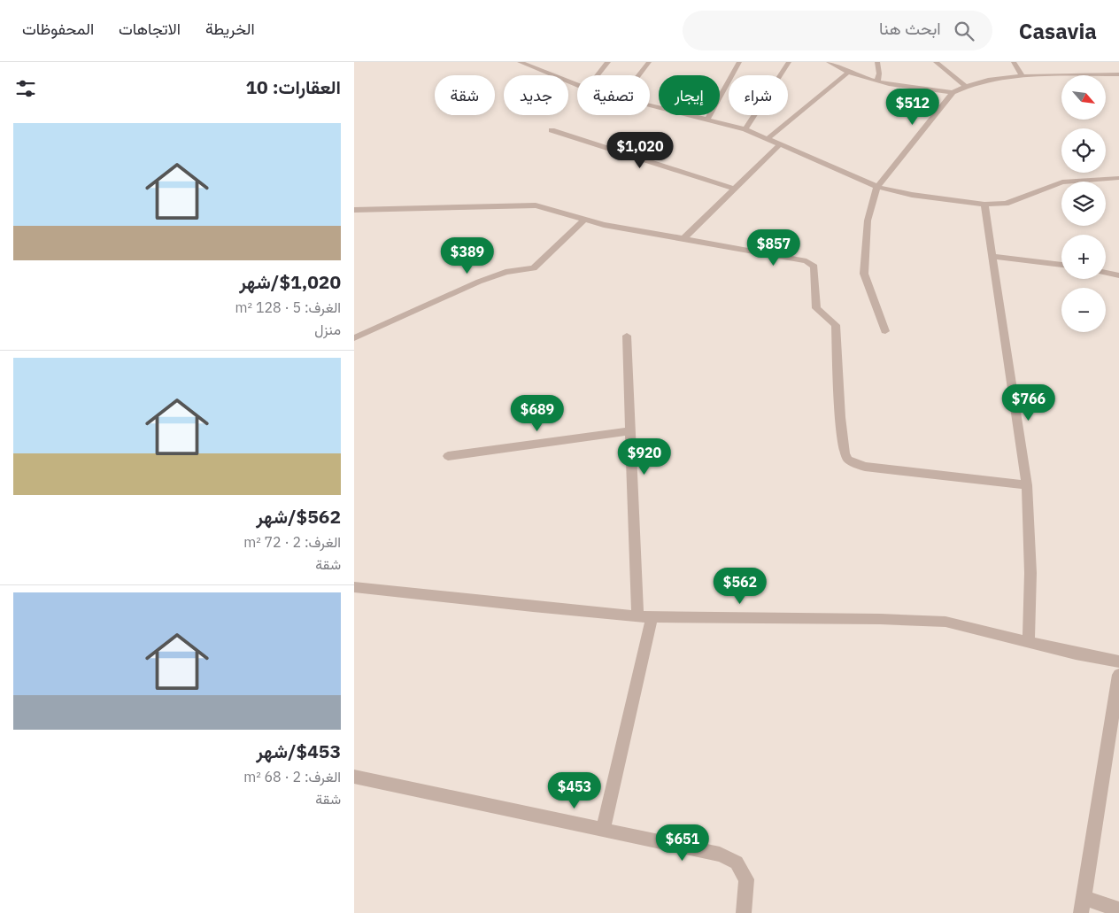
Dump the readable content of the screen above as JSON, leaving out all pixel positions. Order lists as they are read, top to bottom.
{
  "north": "bottom right",
  "page": {
    "header": "Casavia",
    "search": "ابحث هنا",
    "nav": ["الخريطة", "الاتجاهات", "المحفوظات"],
    "heading": "العقارات: 10",
    "map_buttons": ["+", "−"],
    "chip": [
      "شراء",
      "إيجار",
      "تصفية",
      "جديد",
      "شقة"
    ],
    "price": [
      "$512",
      "$1,020",
      "$857",
      "$389",
      "$766",
      "$689",
      "$920",
      "$562",
      "$453",
      "$651"
    ],
    "list": [
      {
        "name": "$1,020/شهر",
        "note": "الغرف: 5 · 128 m² · منزل"
      },
      {
        "name": "$562/شهر",
        "note": "الغرف: 2 · 72 m² · شقة"
      },
      {
        "name": "$453/شهر",
        "note": "الغرف: 2 · 68 m² · شقة"
      }
    ]
  }
}
